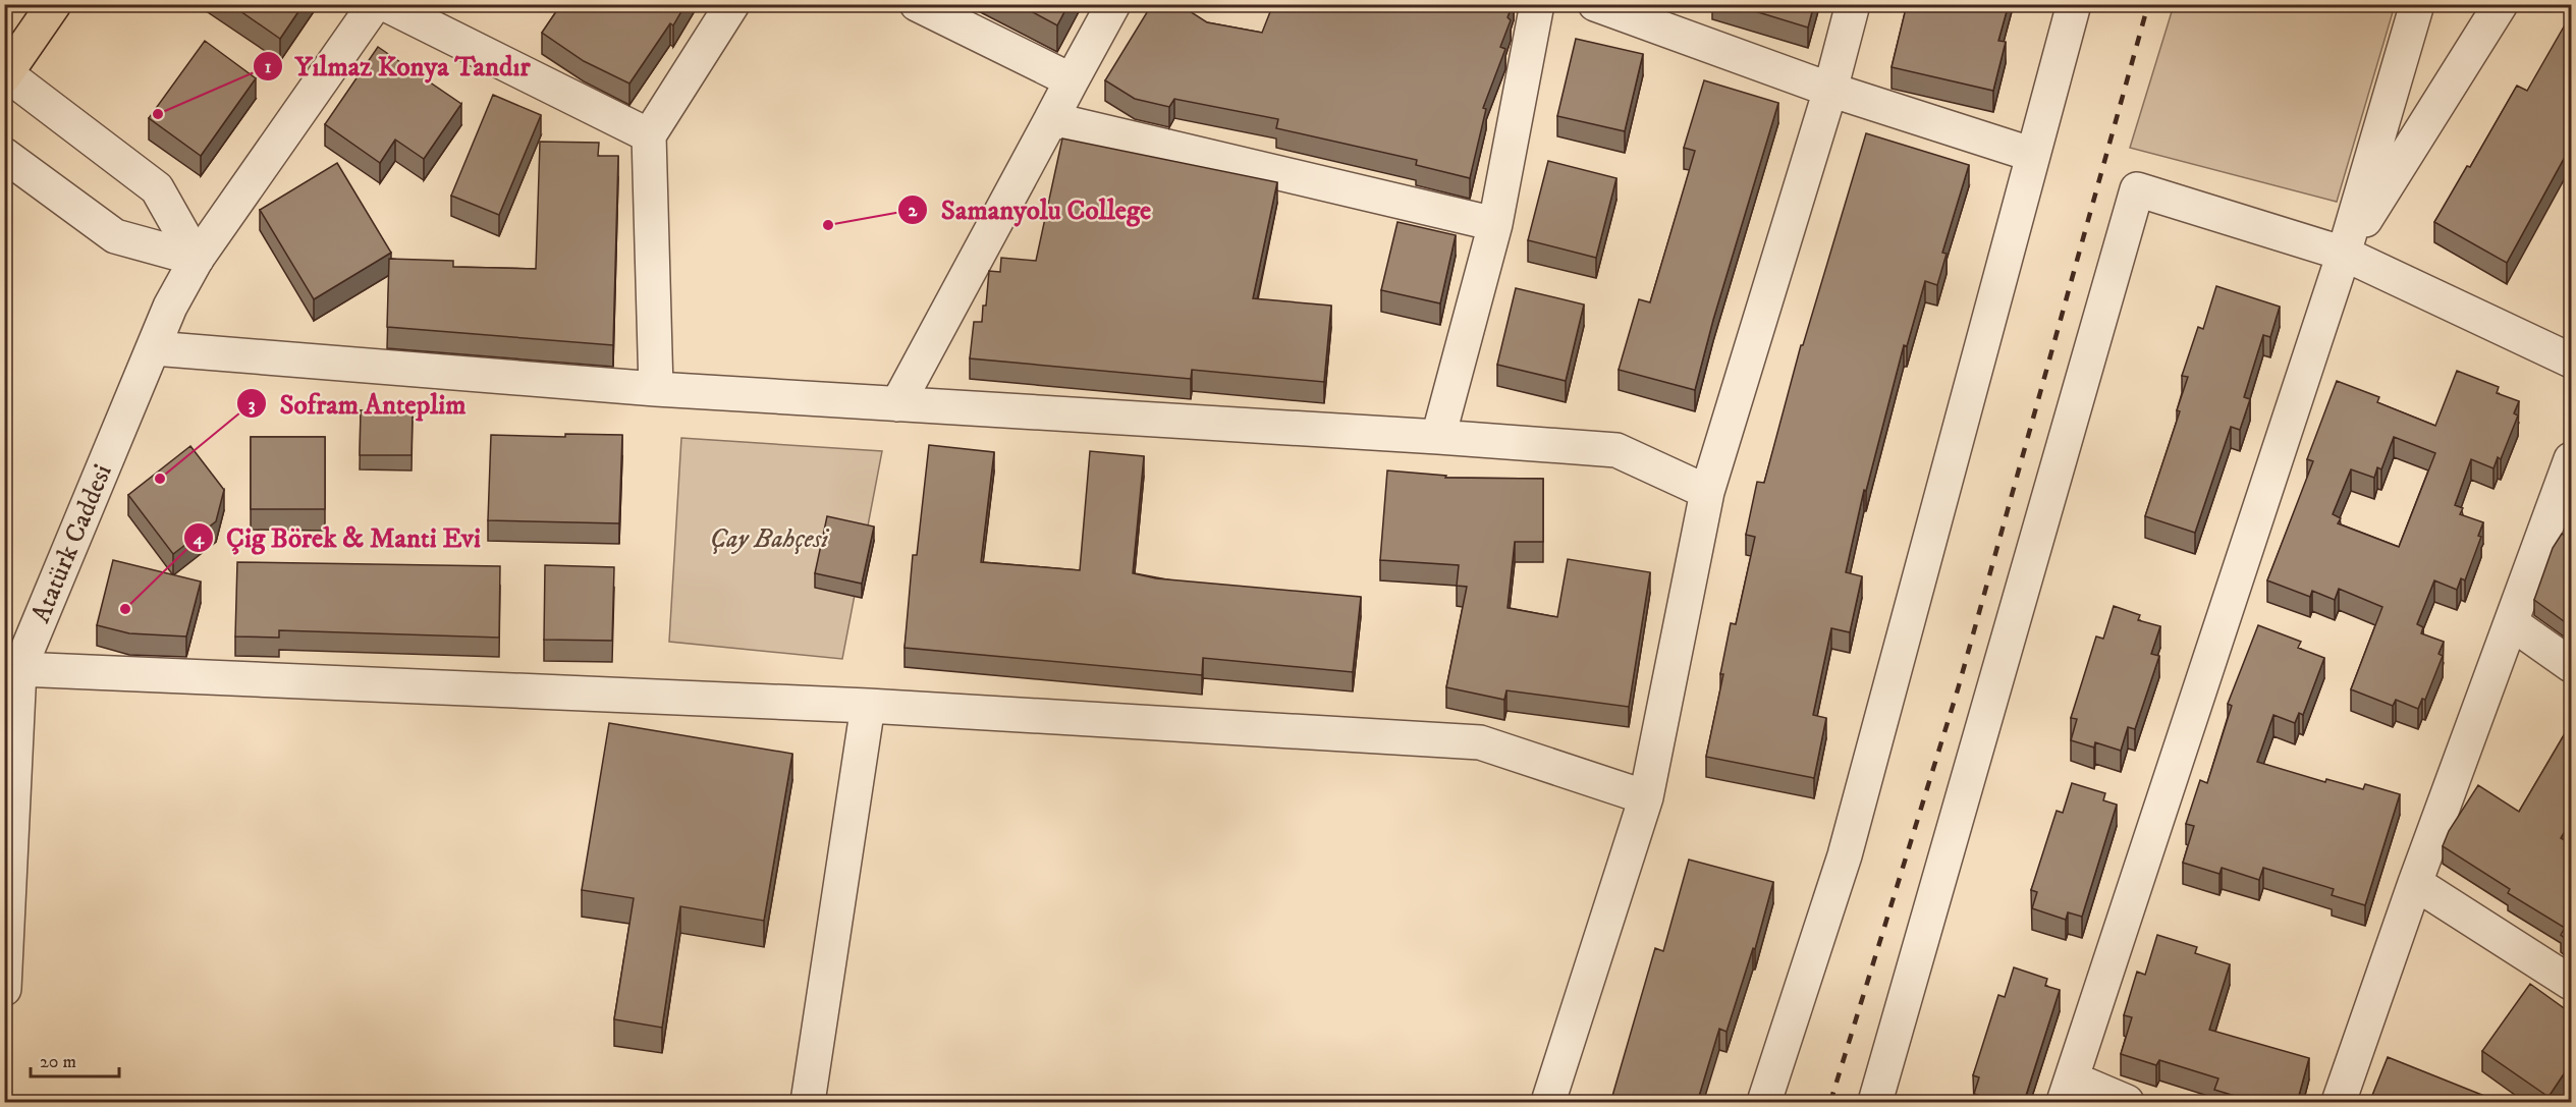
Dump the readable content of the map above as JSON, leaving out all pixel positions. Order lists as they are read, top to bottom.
{
  "streets": {
    "street": ["Atatürk Caddesi"]
  },
  "parks": ["Çay Bahçesi"],
  "places": [
    "Yılmaz Konya Tandır",
    "Samanyolu College",
    "Sofram Anteplim",
    "Çig Börek & Manti Evi"
  ],
  "scale_bar": "20 m"
}
